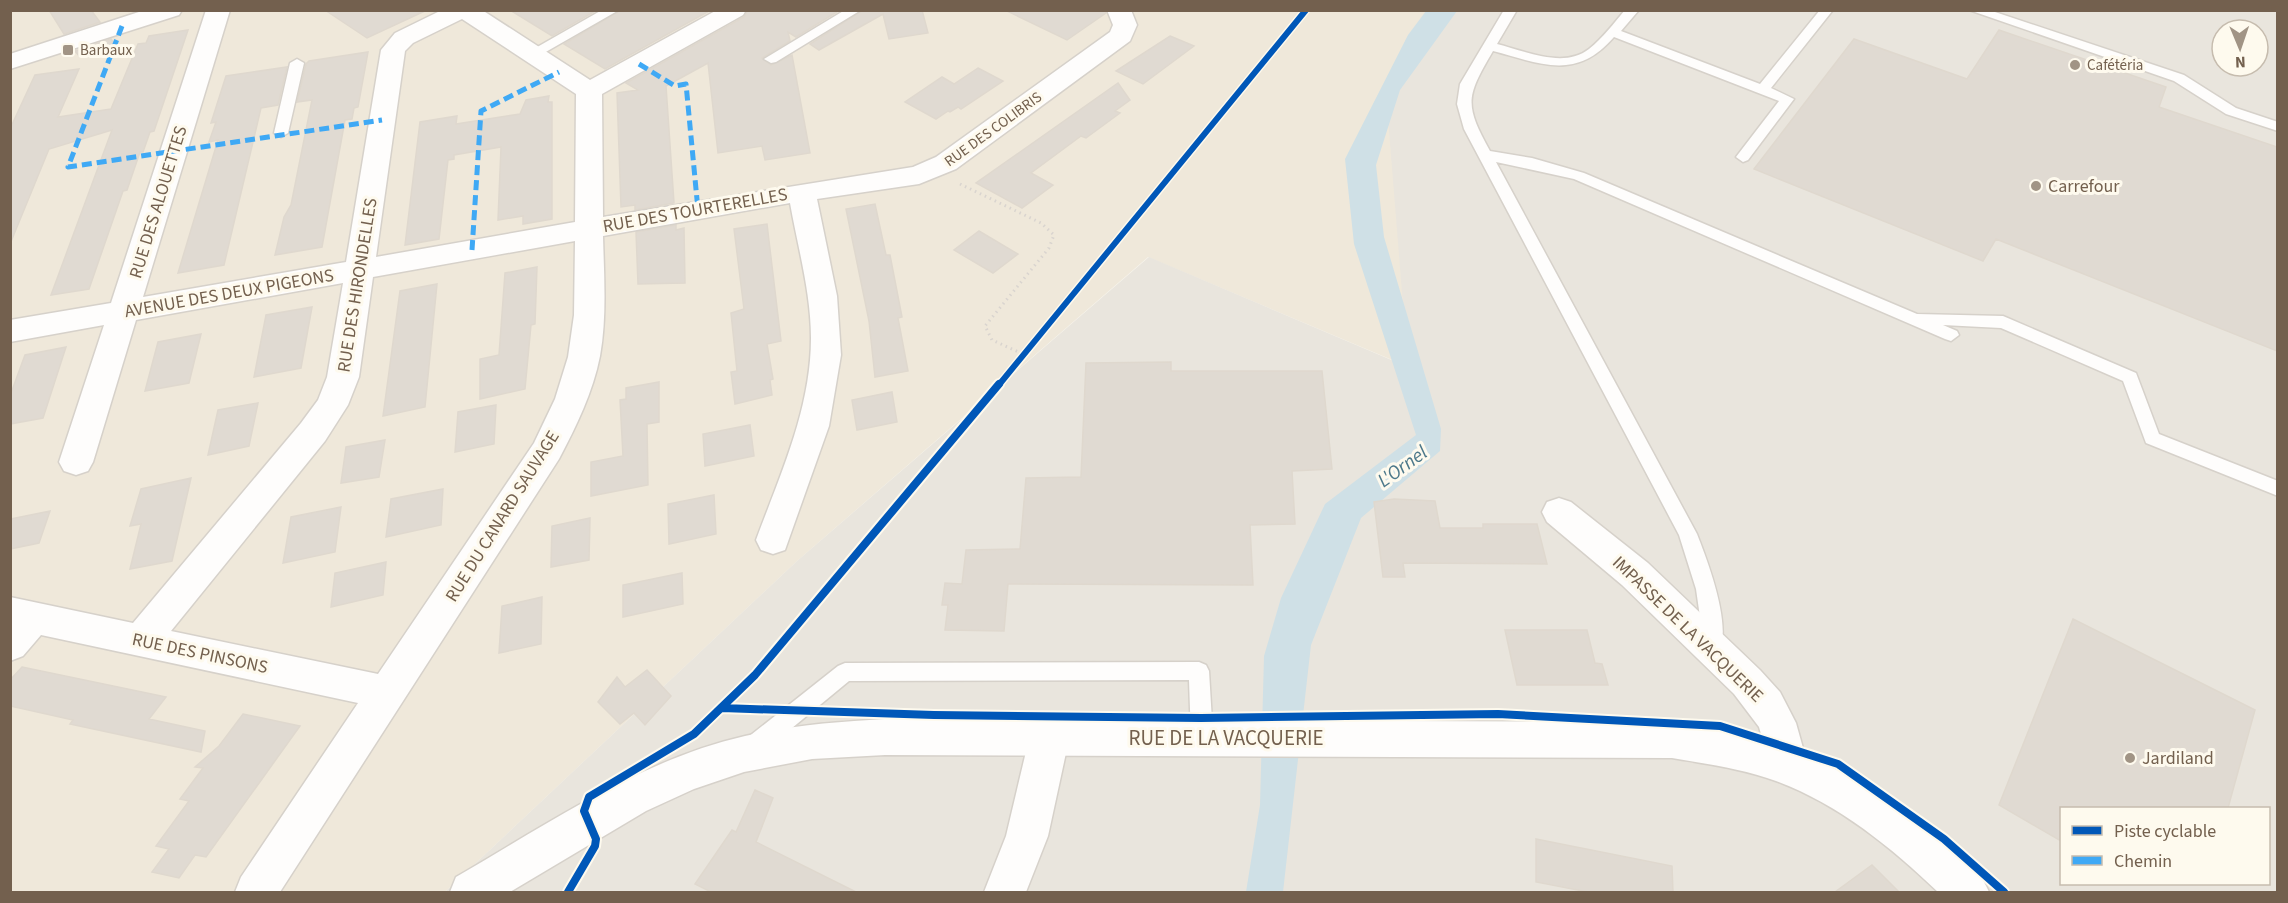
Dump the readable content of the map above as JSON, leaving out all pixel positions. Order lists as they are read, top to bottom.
{
  "streets": {
    "street": [
      "RUE DES COLIBRIS",
      "RUE DES ALOUETTES",
      "RUE DES TOURTERELLES",
      "RUE DES HIRONDELLES",
      "AVENUE DES DEUX PIGEONS",
      "RUE DU CANARD SAUVAGE",
      "IMPASSE DE LA VACQUERIE",
      "RUE DES PINSONS",
      "RUE DE LA VACQUERIE"
    ]
  },
  "crossings": [
    ["RUE DES COLIBRIS", "RUE DES TOURTERELLES"],
    ["RUE DES ALOUETTES", "AVENUE DES DEUX PIGEONS"],
    ["RUE DES TOURTERELLES", "AVENUE DES DEUX PIGEONS"],
    ["RUE DES TOURTERELLES", "RUE DU CANARD SAUVAGE"],
    ["RUE DES HIRONDELLES", "AVENUE DES DEUX PIGEONS"],
    ["RUE DES HIRONDELLES", "RUE DES PINSONS"],
    ["AVENUE DES DEUX PIGEONS", "RUE DU CANARD SAUVAGE"],
    ["RUE DU CANARD SAUVAGE", "RUE DES PINSONS"],
    ["IMPASSE DE LA VACQUERIE", "RUE DE LA VACQUERIE"]
  ],
  "water": ["L'Ornel"],
  "places": {
    "transit": ["Barbaux"],
    "other": ["Cafétéria", "Carrefour", "Jardiland"]
  },
  "legend": ["Piste cyclable", "Chemin"],
  "north": "bottom"
}
